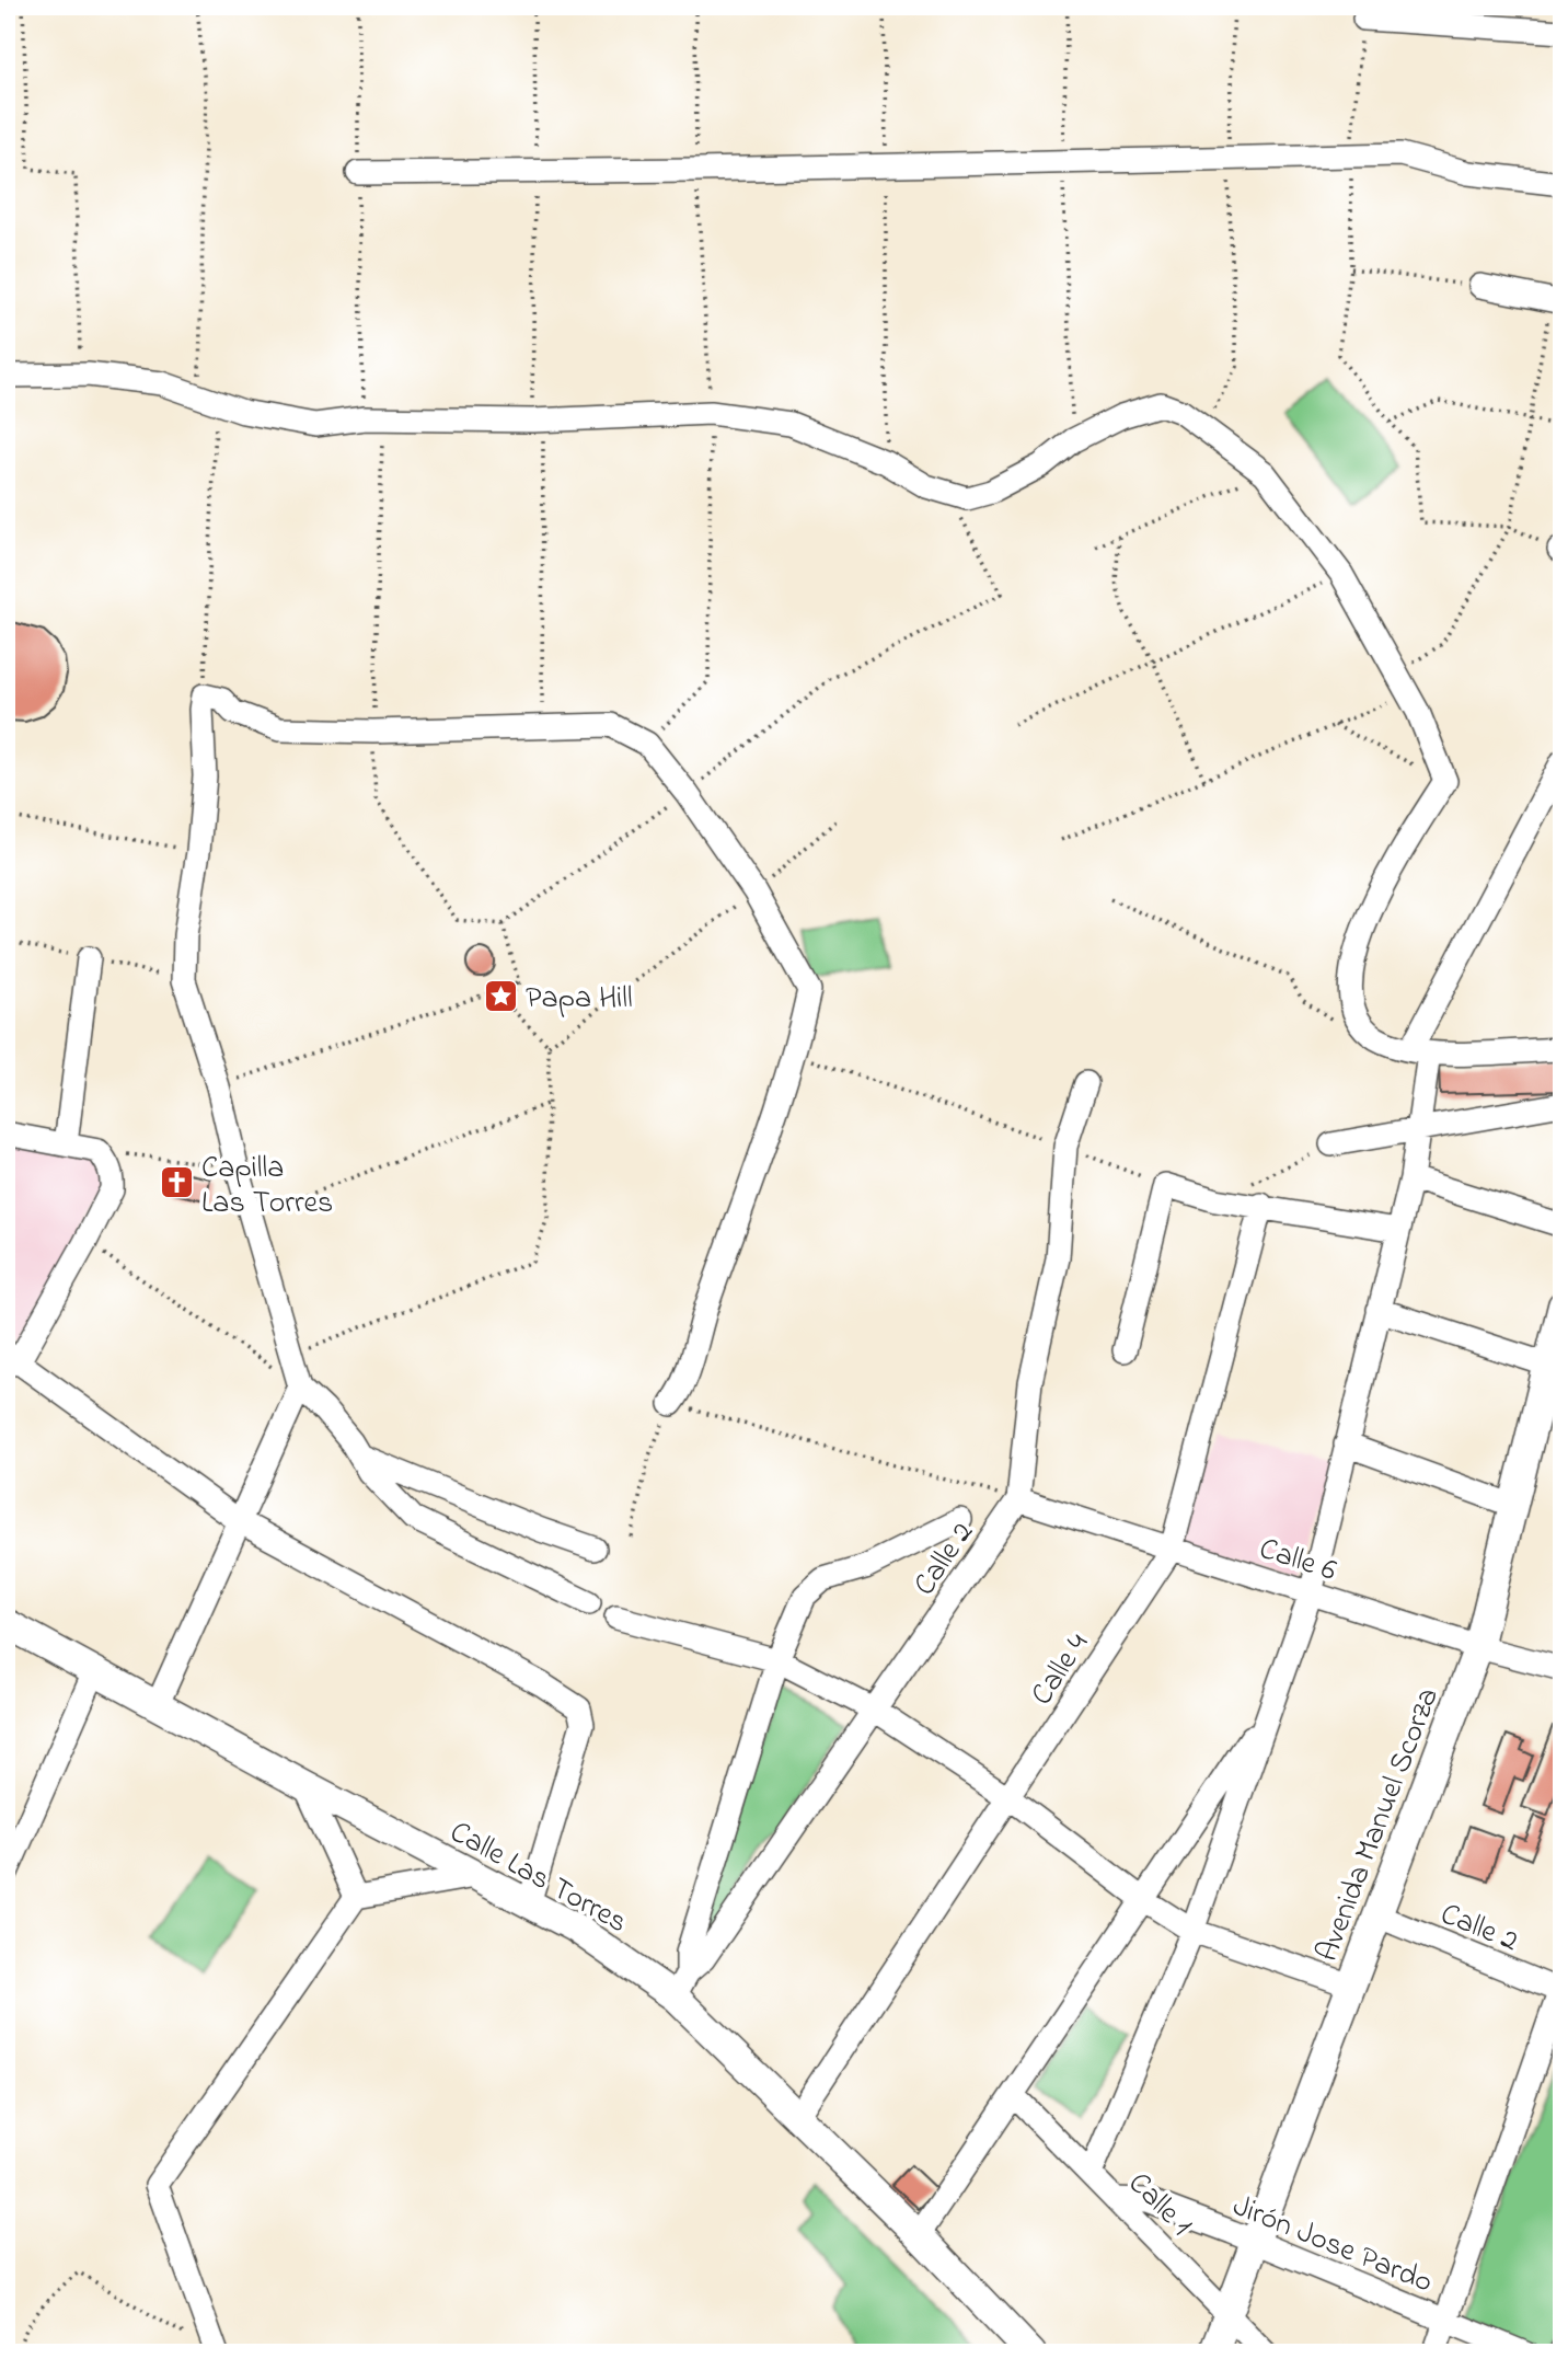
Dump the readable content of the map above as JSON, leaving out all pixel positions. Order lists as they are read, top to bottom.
{
  "streets": {
    "street": [
      "Calle 2",
      "Calle 6",
      "Calle 4",
      "Avenida Manuel Scorza",
      "Calle Las Torres",
      "Calle 1",
      "Jirón Jose Pardo"
    ]
  },
  "crossings": [
    ["Calle 2", "Calle 6"],
    ["Calle 2", "Avenida Manuel Scorza"],
    ["Calle 2", "Calle Las Torres"],
    ["Calle 6", "Calle 4"],
    ["Calle 6", "Avenida Manuel Scorza"],
    ["Calle 4", "Calle Las Torres"],
    ["Avenida Manuel Scorza", "Calle 1"],
    ["Avenida Manuel Scorza", "Jirón Jose Pardo"],
    ["Calle 1", "Jirón Jose Pardo"]
  ],
  "places": {
    "place": ["Papa Hill"],
    "church": ["Capilla Las Torres"]
  }
}
